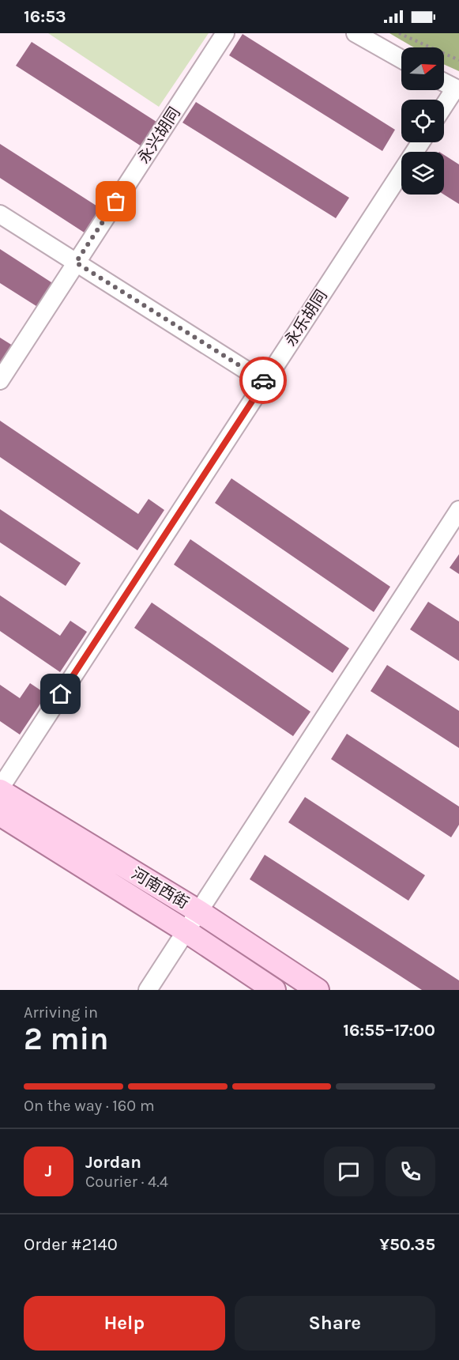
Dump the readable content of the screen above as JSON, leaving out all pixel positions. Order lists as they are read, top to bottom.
{
  "streets": {
    "main road": ["河南西街"],
    "street": ["永兴胡同", "永乐胡同"]
  },
  "crossings": [
    ["永乐胡同", "河南西街"]
  ],
  "north": "right",
  "page": {
    "status": "16:53",
    "heading": ["2 min", "Arriving in", "16:55–17:00"],
    "panel": [
      "Jordan",
      "Courier · 4.4",
      "Order #2140",
      "¥50.35"
    ],
    "bar": "On the way · 160 m",
    "round": "J",
    "buttons": ["Help", "Share"]
  }
}
